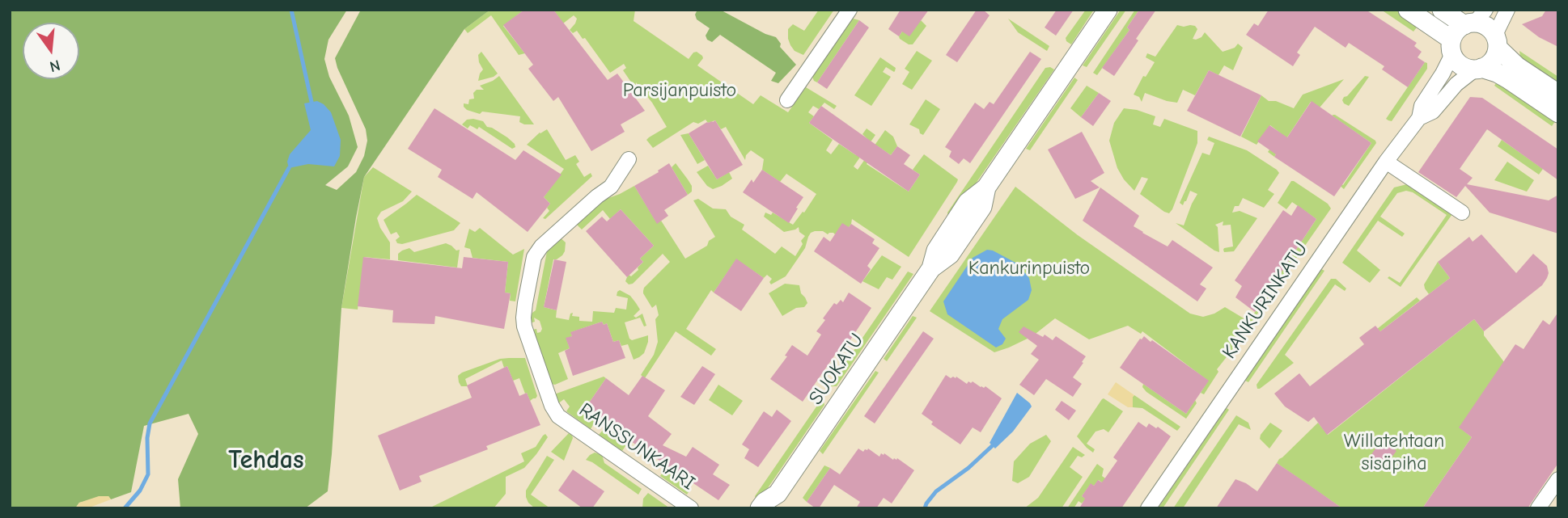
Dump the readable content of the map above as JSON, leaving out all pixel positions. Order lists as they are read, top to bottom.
{
  "streets": {
    "street": ["KANKURINKATU", "SUOKATU", "RANSSUNKAARI"]
  },
  "districts": ["Tehdas"],
  "parks": ["Parsijanpuisto", "Kankurinpuisto", "Willatehtaan sisäpiha"],
  "north": "bottom"
}
